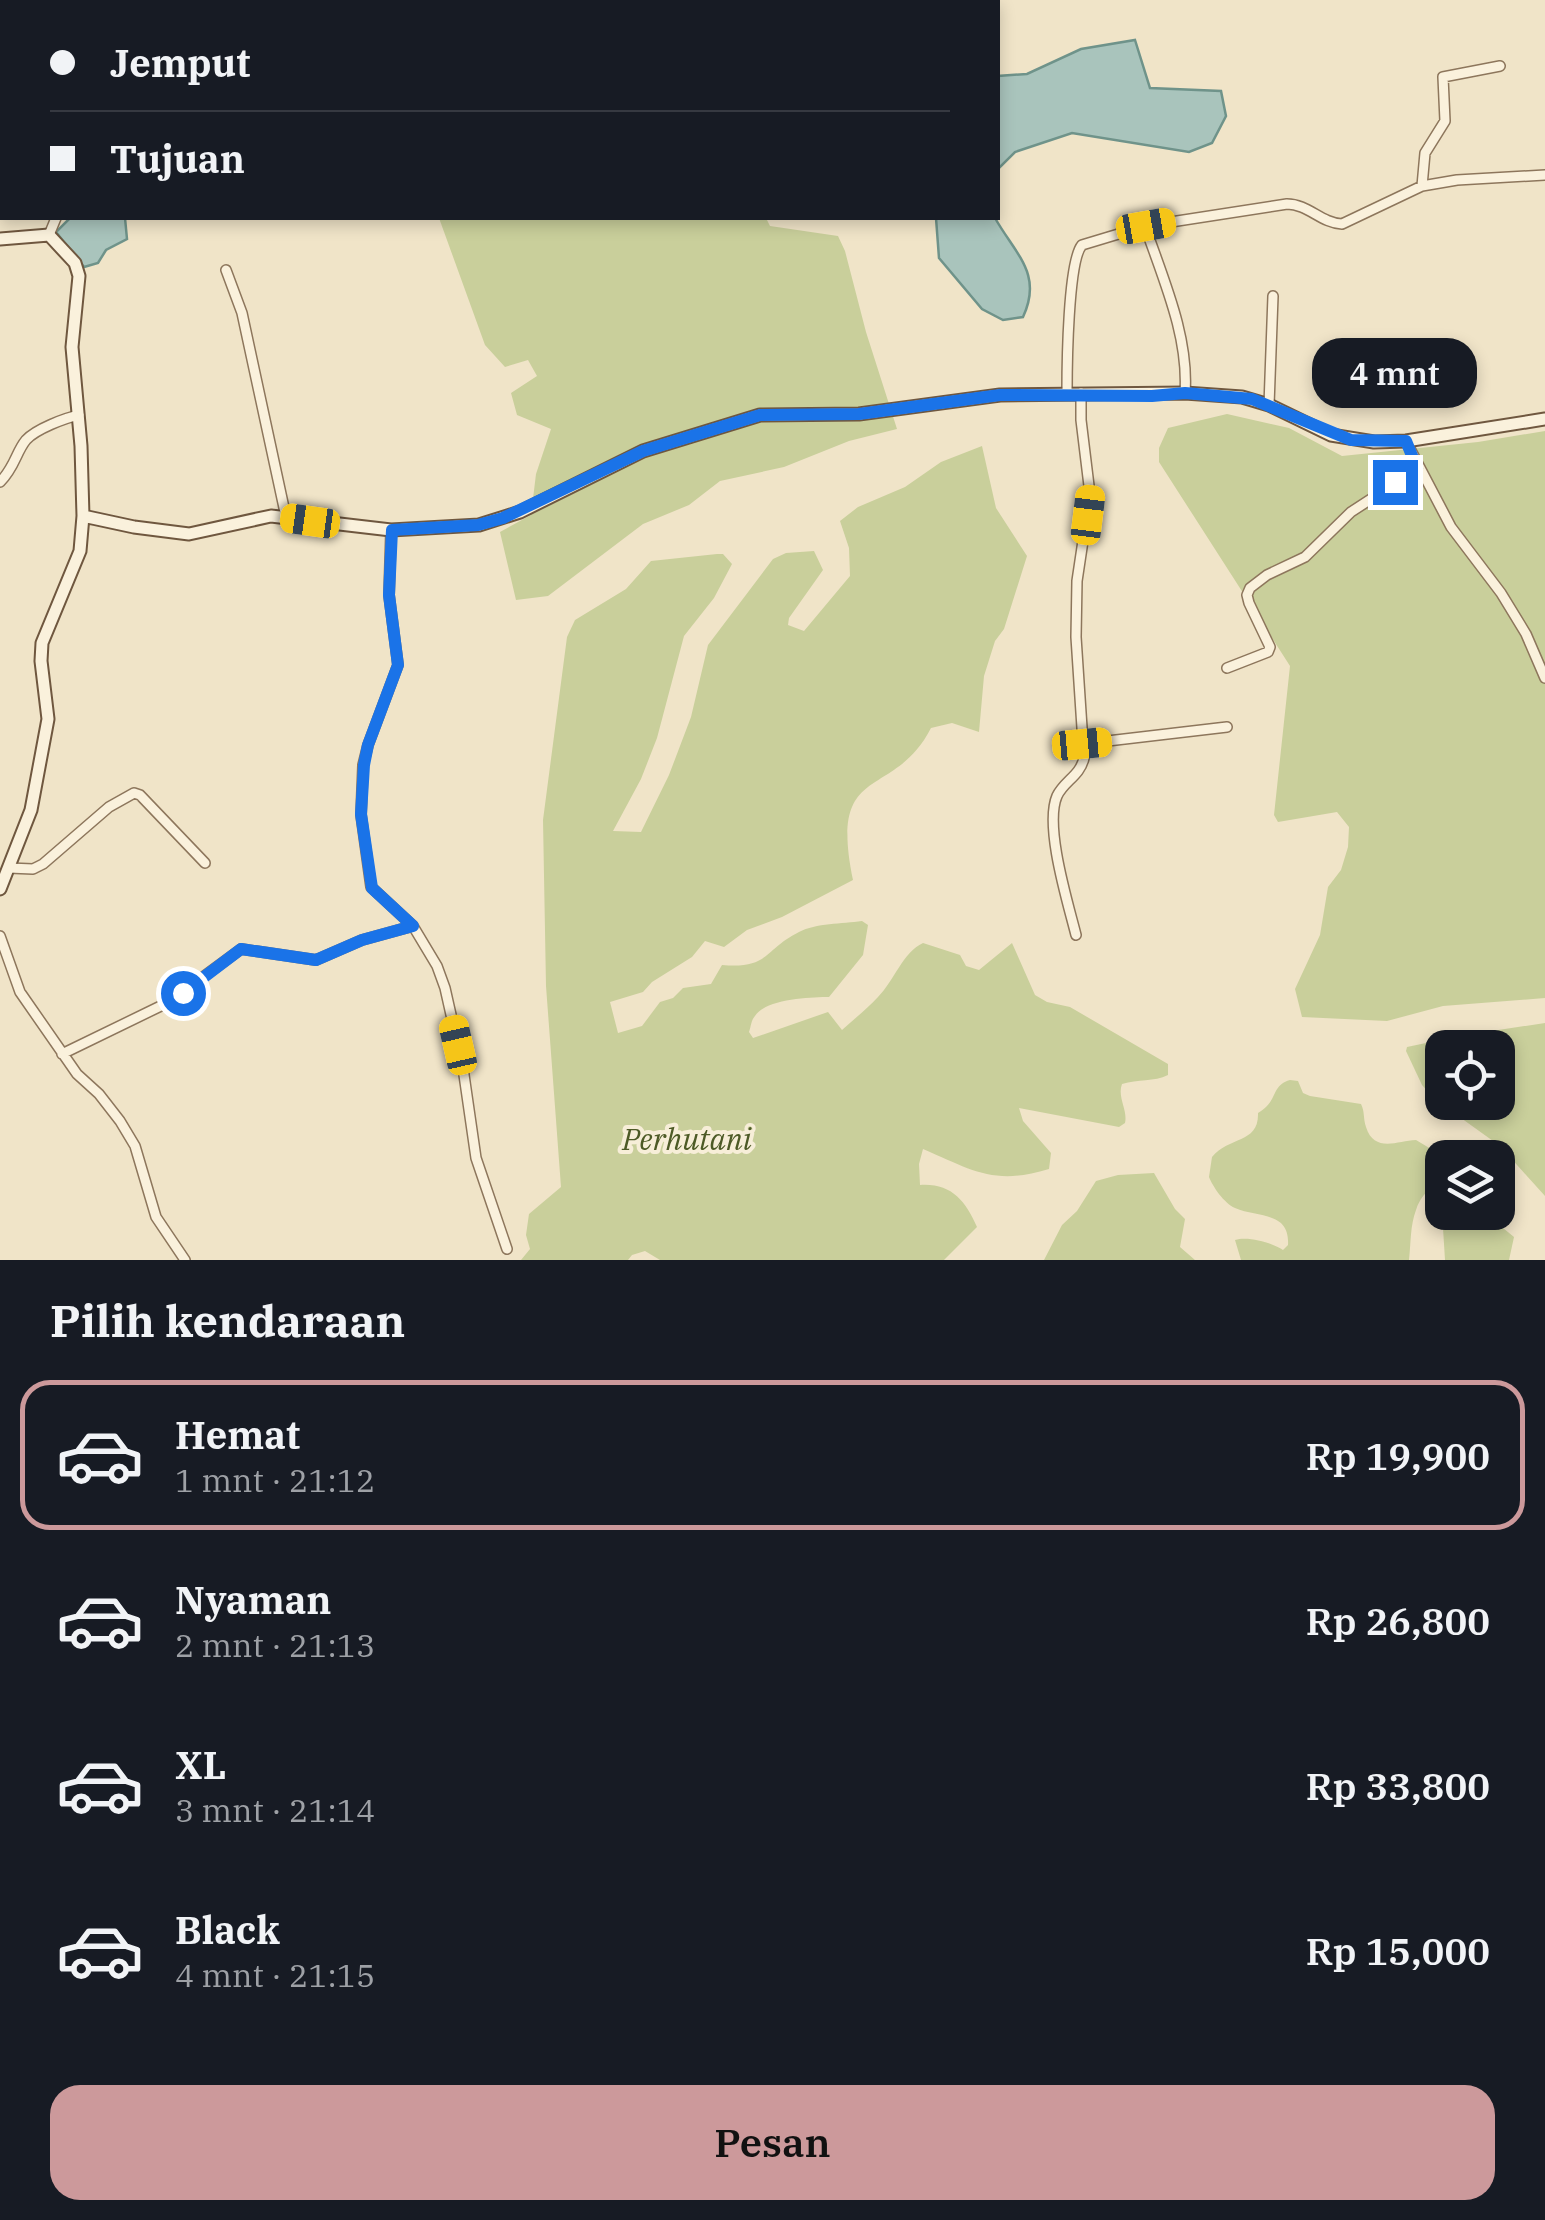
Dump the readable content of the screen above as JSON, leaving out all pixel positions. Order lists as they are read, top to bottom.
{
  "parks": ["Perhutani"],
  "page": {
    "banner": ["Jemput", "Tujuan"],
    "bubble": "4 mnt",
    "heading": "Pilih kendaraan",
    "list": [
      {
        "name": "Hemat",
        "note": "1 mnt · 21:12",
        "value": "Rp 19,900"
      },
      {
        "name": "Nyaman",
        "note": "2 mnt · 21:13",
        "value": "Rp 26,800"
      },
      {
        "name": "XL",
        "note": "3 mnt · 21:14",
        "value": "Rp 33,800"
      },
      {
        "name": "Black",
        "note": "4 mnt · 21:15",
        "value": "Rp 15,000"
      }
    ],
    "buttons": "Pesan"
  }
}
